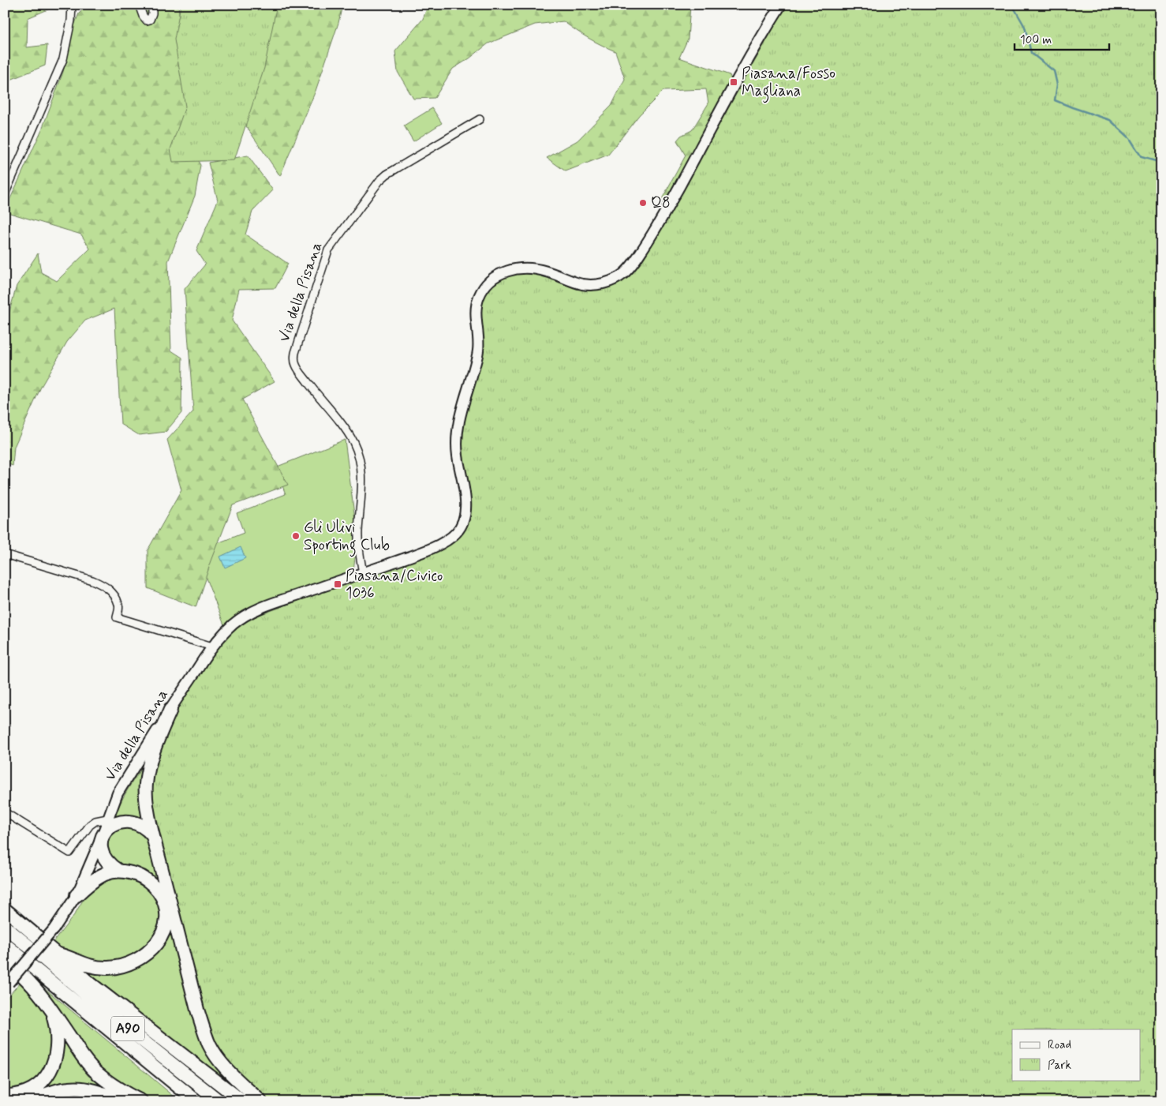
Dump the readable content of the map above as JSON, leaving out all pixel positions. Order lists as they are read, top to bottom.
{
  "streets": {
    "highway": ["A90"],
    "main road": ["Via della Pisana"]
  },
  "places": {
    "transit": ["Piasana/Fosso Magliana", "Piasana/Civico 1036"],
    "other": ["Q8", "Gli Ulivi Sporting Club"]
  },
  "legend": ["Road", "Park"],
  "scale_bar": "100 m"
}
